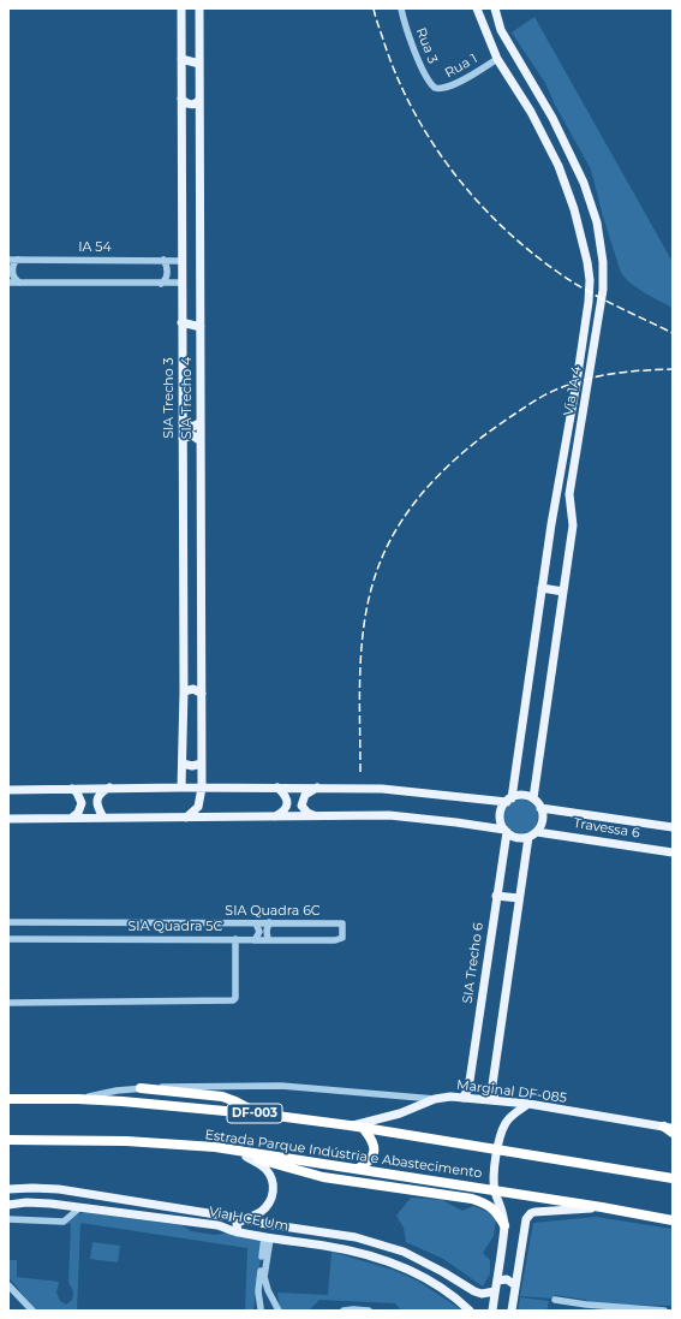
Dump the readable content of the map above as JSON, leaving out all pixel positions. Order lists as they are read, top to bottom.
{
  "streets": {
    "highway": ["DF-003", "Estrada Parque Indústria e Abastecimento"],
    "main road": [
      "Via 1A 4",
      "SIA Trecho 3",
      "SIA Trecho 4",
      "Travessa 6",
      "SIA Trecho 6",
      "Marginal DF-085",
      "Via HCE Um"
    ],
    "street": [
      "Rua 3",
      "Rua 1",
      "IA 54",
      "SIA Quadra 6C",
      "SIA Quadra 5C"
    ]
  },
  "crossings": [
    ["Rua 3", "Rua 1"],
    ["Rua 1", "Via 1A 4"],
    ["IA 54", "SIA Trecho 3"],
    ["Via 1A 4", "Travessa 6"],
    ["Via 1A 4", "SIA Trecho 6"],
    ["Travessa 6", "SIA Trecho 6"],
    ["SIA Quadra 6C", "SIA Quadra 5C"],
    ["SIA Trecho 6", "Marginal DF-085"],
    ["Marginal DF-085", "Estrada Parque Indústria e Abastecimento"]
  ]
}
